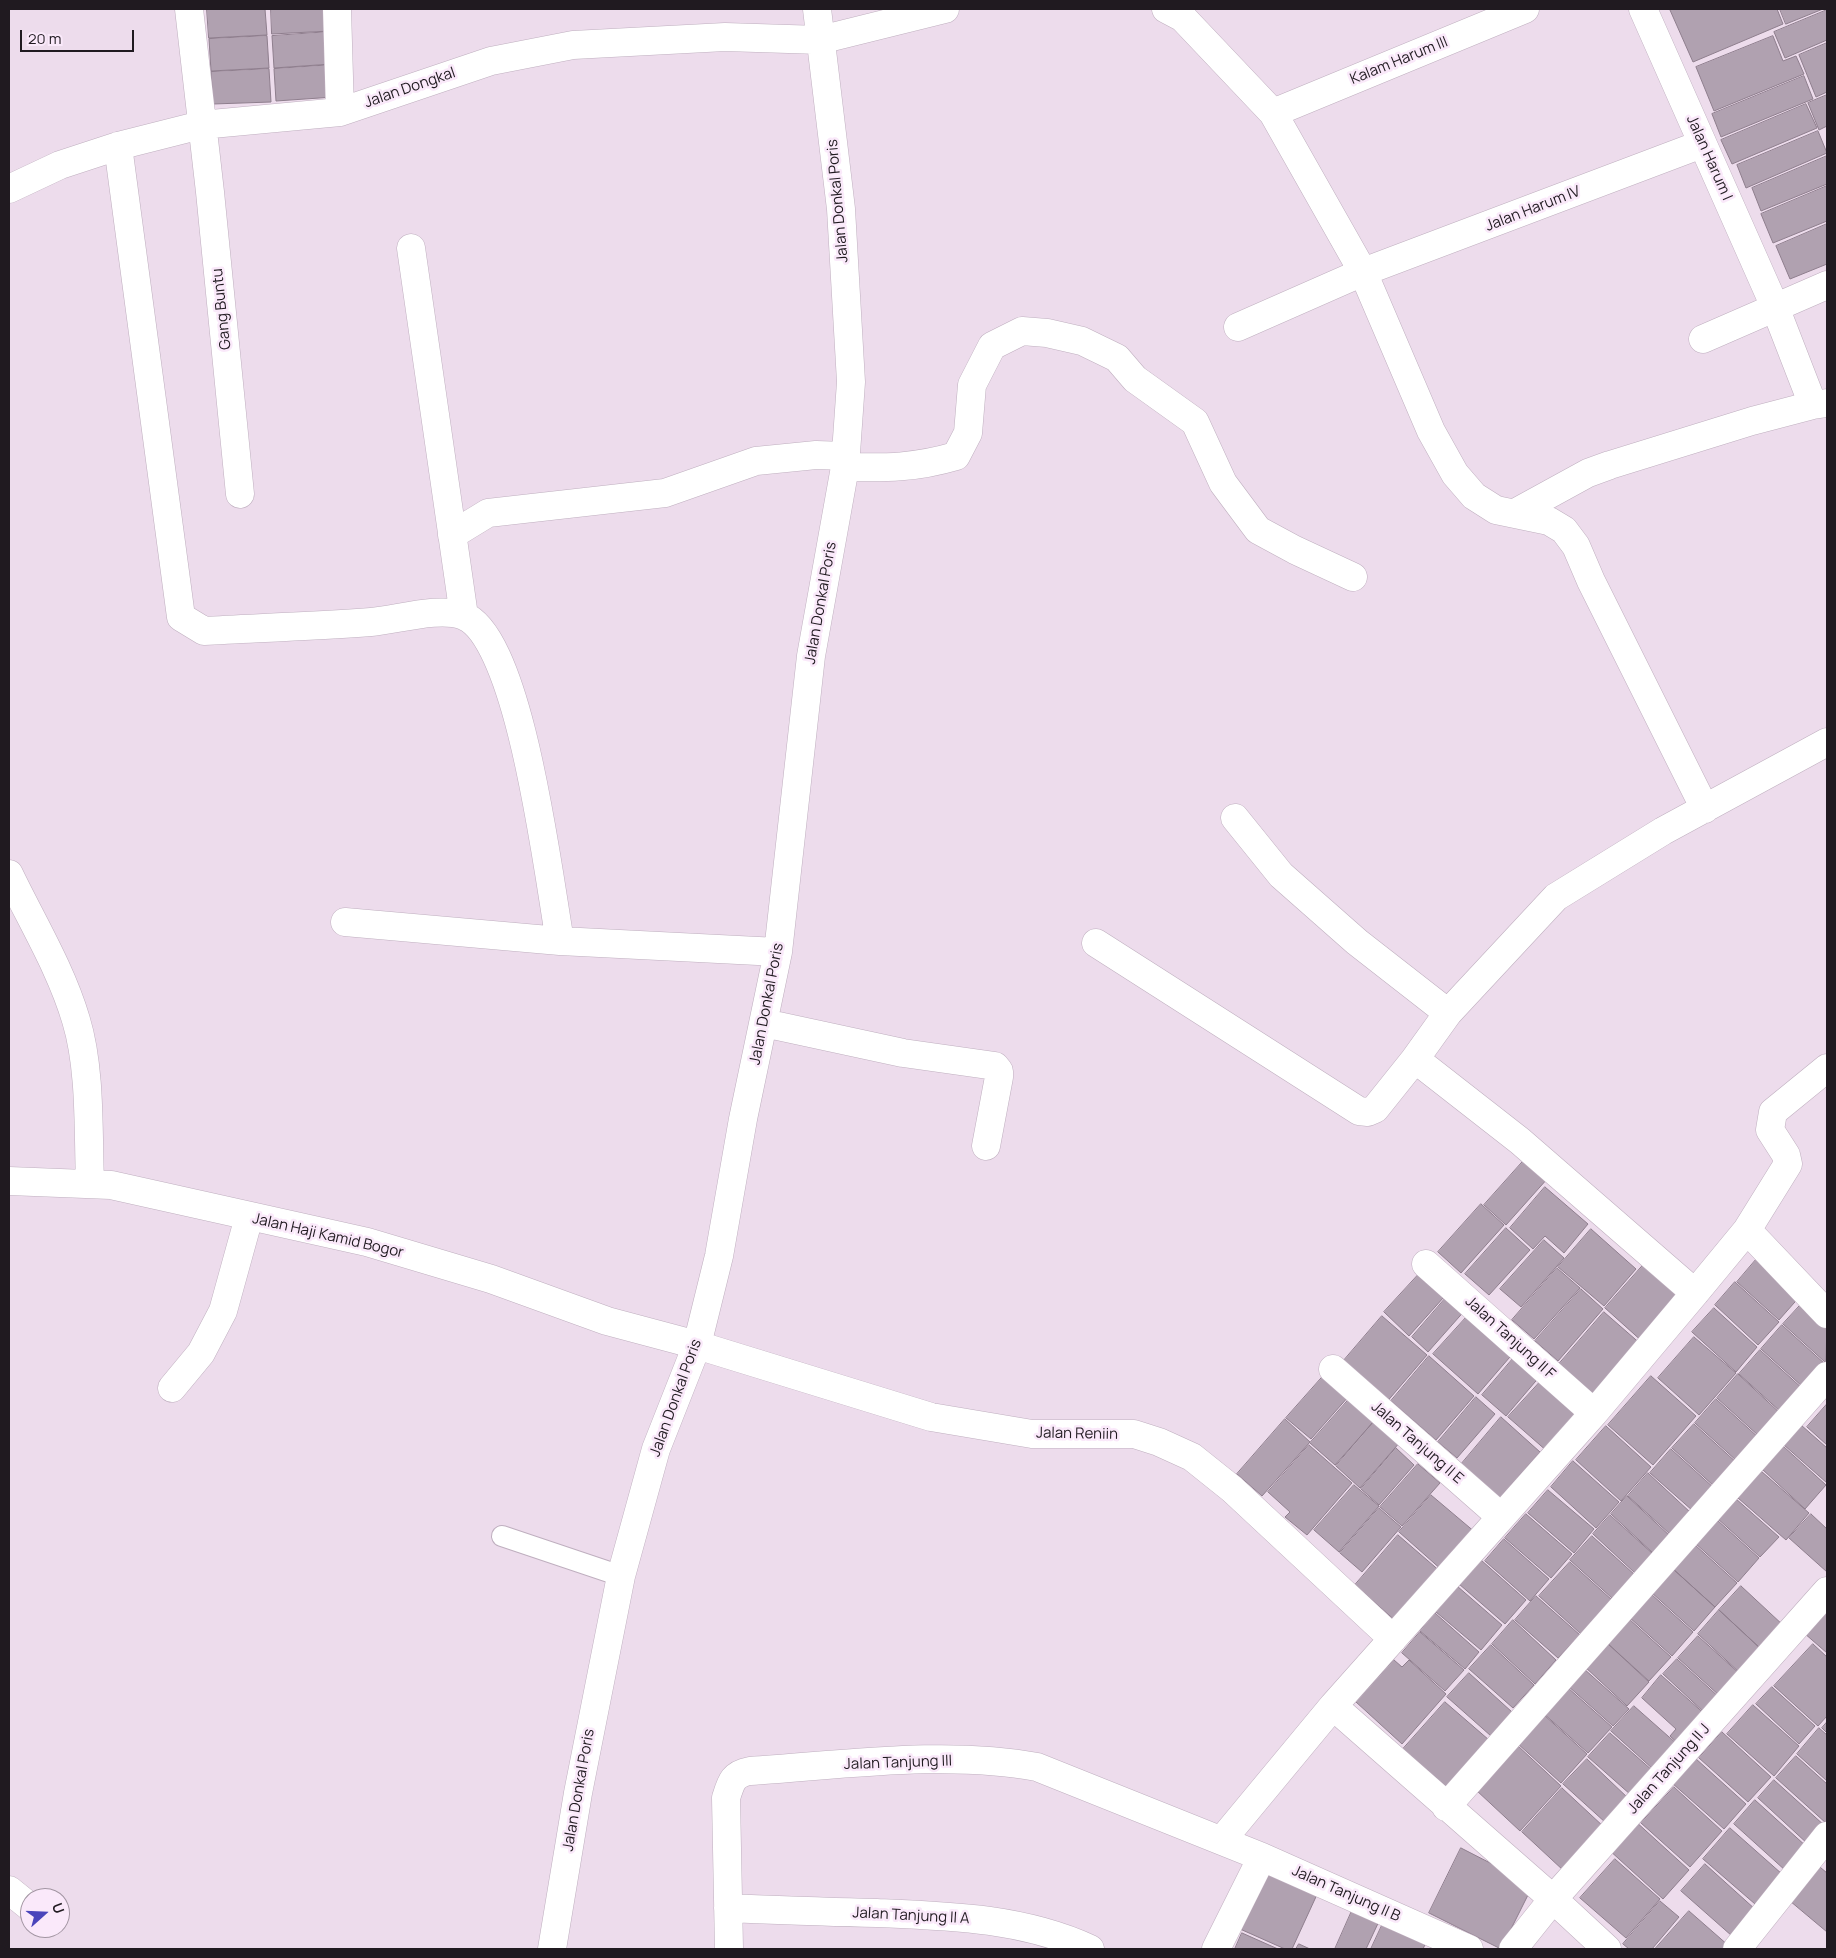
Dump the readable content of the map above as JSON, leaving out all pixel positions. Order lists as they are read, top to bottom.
{
  "streets": {
    "street": [
      "Kalam Harum III",
      "Jalan Dongkal",
      "Jalan Harum I",
      "Jalan Donkal Poris",
      "Jalan Harum IV",
      "Gang Buntu",
      "Jalan Haji Kamid Bogor",
      "Jalan Tanjung II F",
      "Jalan Reniin",
      "Jalan Tanjung II E",
      "Jalan Tanjung III",
      "Jalan Tanjung II J",
      "Jalan Tanjung II B",
      "Jalan Tanjung II A"
    ]
  },
  "crossings": [
    ["Jalan Dongkal", "Jalan Donkal Poris"],
    ["Jalan Dongkal", "Gang Buntu"],
    ["Jalan Harum I", "Jalan Harum IV"],
    ["Jalan Donkal Poris", "Jalan Haji Kamid Bogor"],
    ["Jalan Donkal Poris", "Jalan Reniin"],
    ["Jalan Haji Kamid Bogor", "Jalan Reniin"],
    ["Jalan Tanjung III", "Jalan Tanjung II B"],
    ["Jalan Tanjung III", "Jalan Tanjung II A"]
  ],
  "scale_bar": "20 m",
  "north": "right"
}
